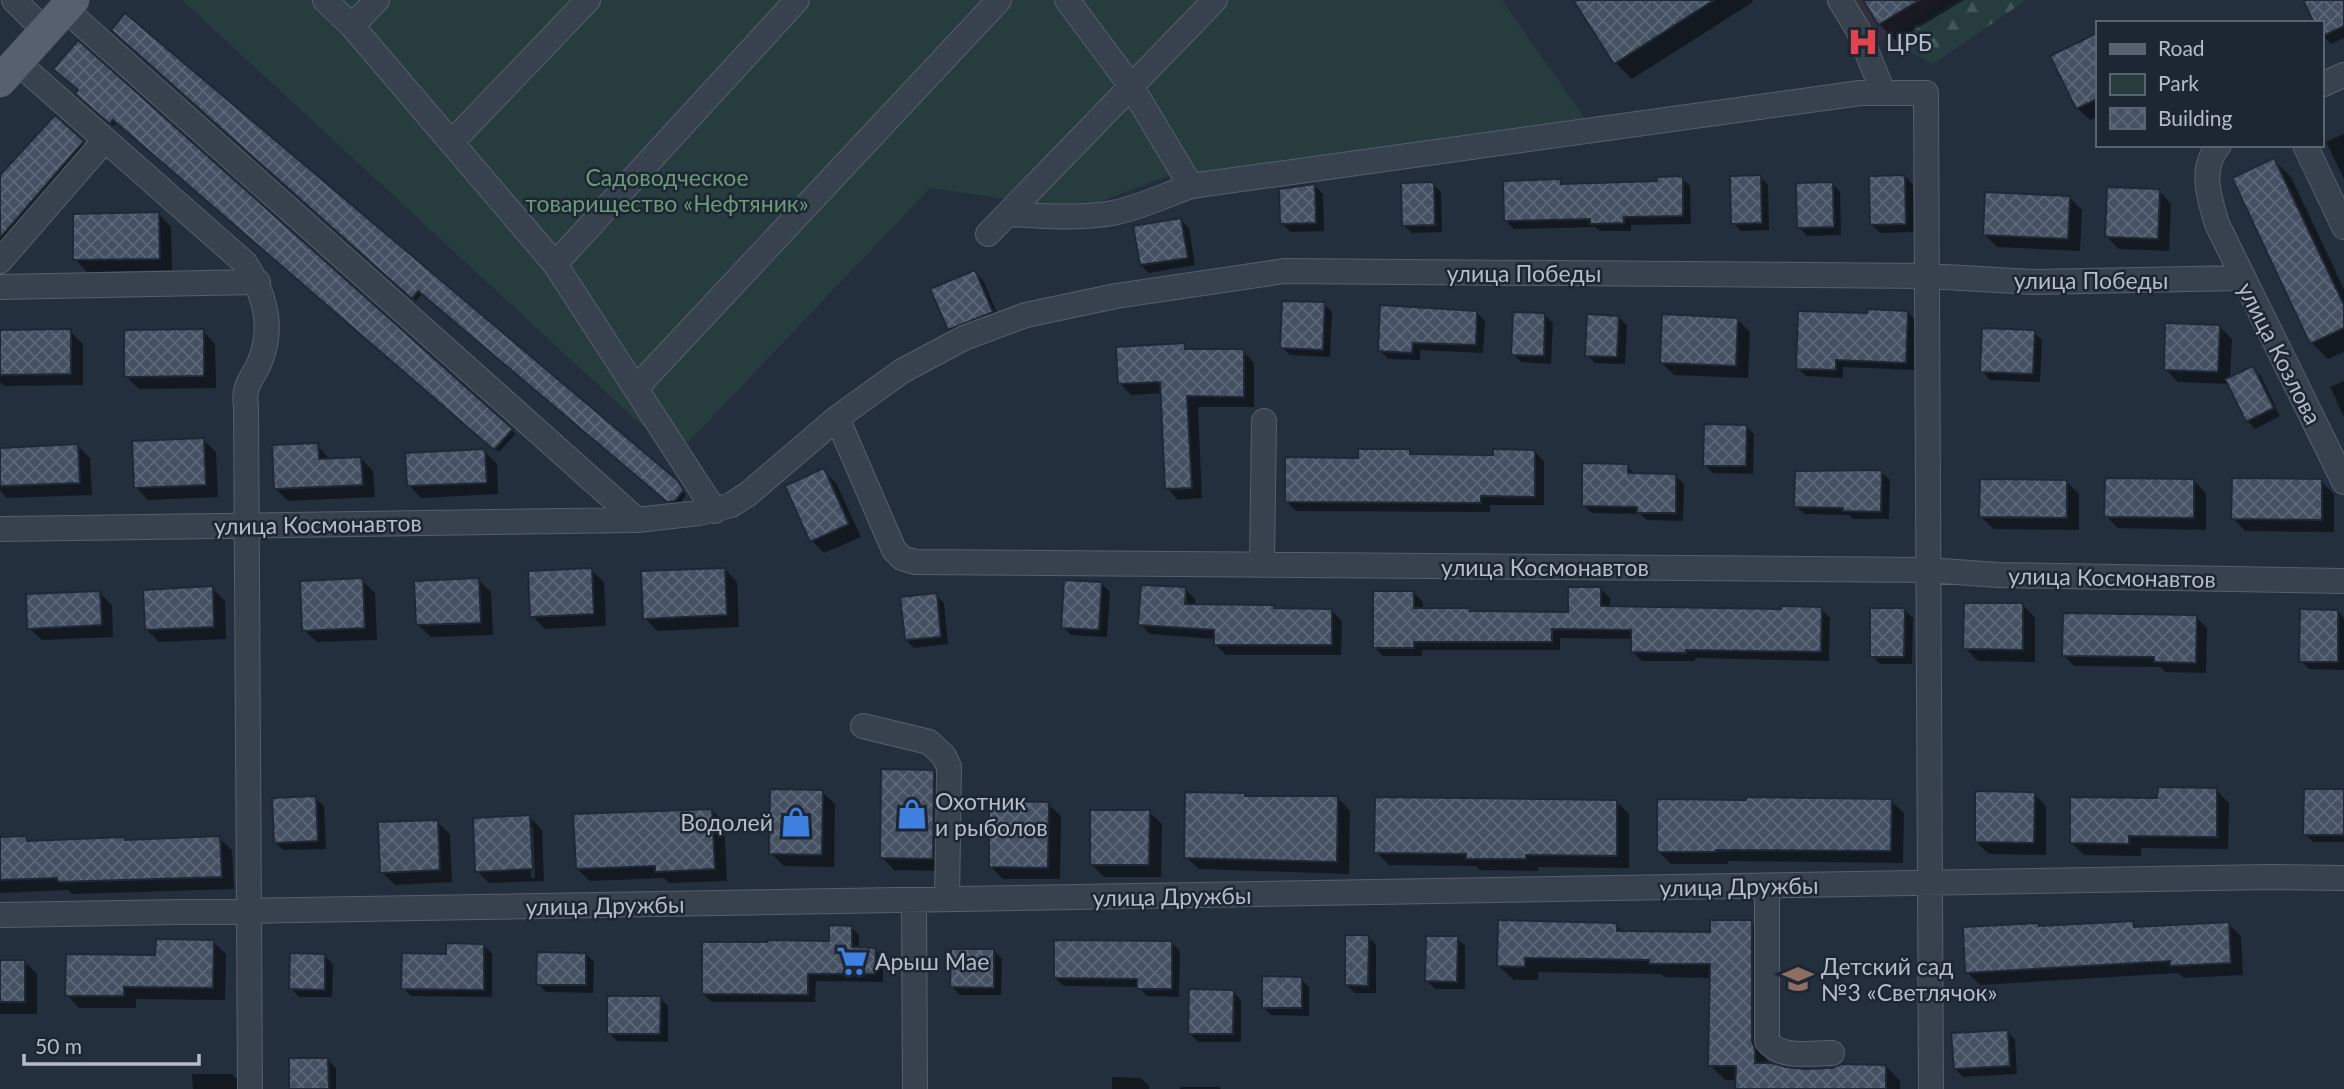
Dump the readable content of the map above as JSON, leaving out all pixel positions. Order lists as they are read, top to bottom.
{
  "streets": {
    "street": [
      "улица Победы",
      "улица Козлова",
      "улица Космонавтов",
      "улица Дружбы"
    ]
  },
  "crossings": [
    ["улица Победы", "улица Козлова"],
    ["улица Победы", "улица Космонавтов"]
  ],
  "parks": ["Садоводческое товарищество «Нефтяник»"],
  "places": {
    "hospital": ["ЦРБ"],
    "shop": ["Охотник и рыболов", "Водолей"],
    "supermarket": ["Арыш Мае"],
    "school or university": ["Детский сад №3 «Светлячок»"]
  },
  "legend": ["Road", "Park", "Building"],
  "scale_bar": "50 m"
}
